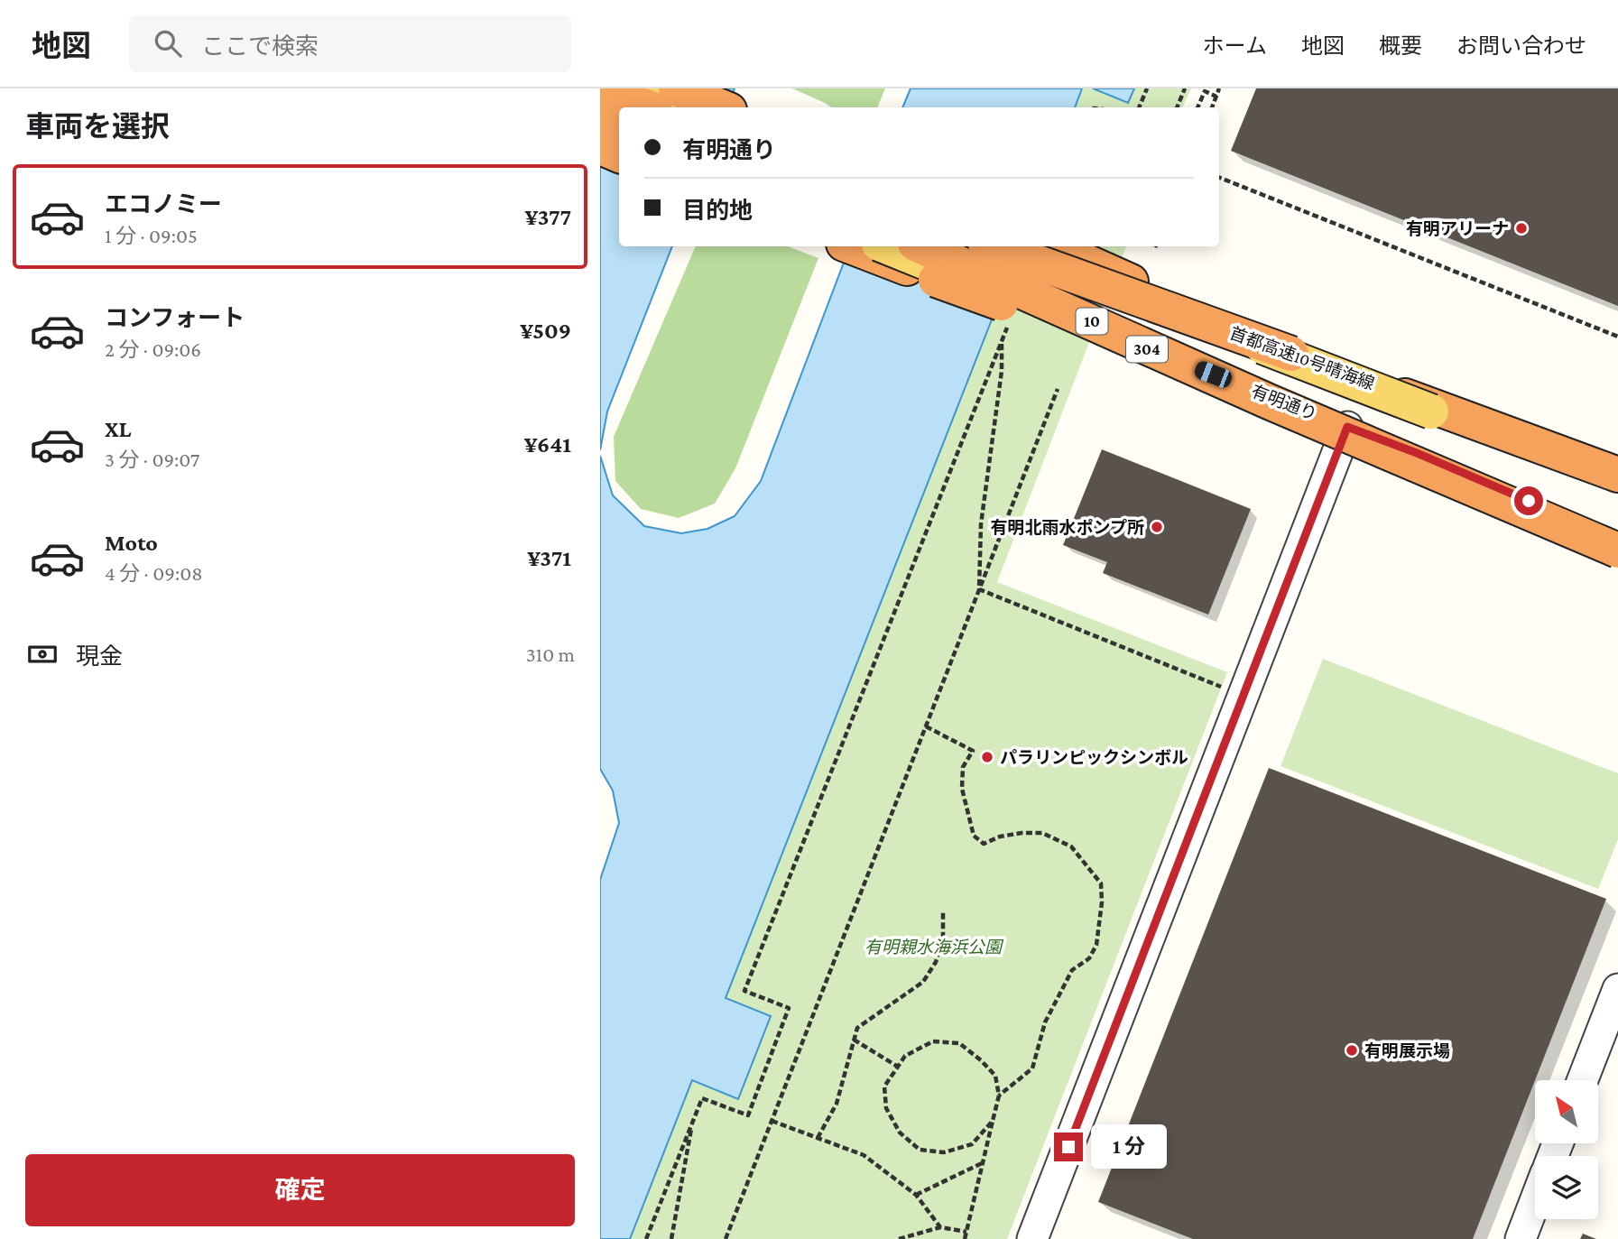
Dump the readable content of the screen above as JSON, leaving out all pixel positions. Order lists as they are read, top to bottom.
{
  "streets": {
    "highway": ["10", "首都高速10号晴海線"],
    "main road": ["304", "有明通り"]
  },
  "crossings": [
    ["10", "首都高速10号晴海線"]
  ],
  "parks": ["有明親水海浜公園"],
  "places": [
    "有明アリーナ",
    "有明北雨水ポンプ所",
    "パラリンピックシンボル",
    "有明展示場"
  ],
  "north": "top left",
  "page": {
    "header": "地図",
    "search": "ここで検索",
    "nav": [
      "ホーム",
      "地図",
      "概要",
      "お問い合わせ"
    ],
    "heading": "車両を選択",
    "banner": ["有明通り", "目的地"],
    "list": [
      {
        "name": "エコノミー",
        "note": "1 分 · 09:05",
        "value": "¥377"
      },
      {
        "name": "コンフォート",
        "note": "2 分 · 09:06",
        "value": "¥509"
      },
      {
        "name": "XL",
        "note": "3 分 · 09:07",
        "value": "¥641"
      },
      {
        "name": "Moto",
        "note": "4 分 · 09:08",
        "value": "¥371"
      }
    ],
    "pay": ["現金", "310 m"],
    "bubble": "1 分",
    "buttons": "確定"
  }
}
